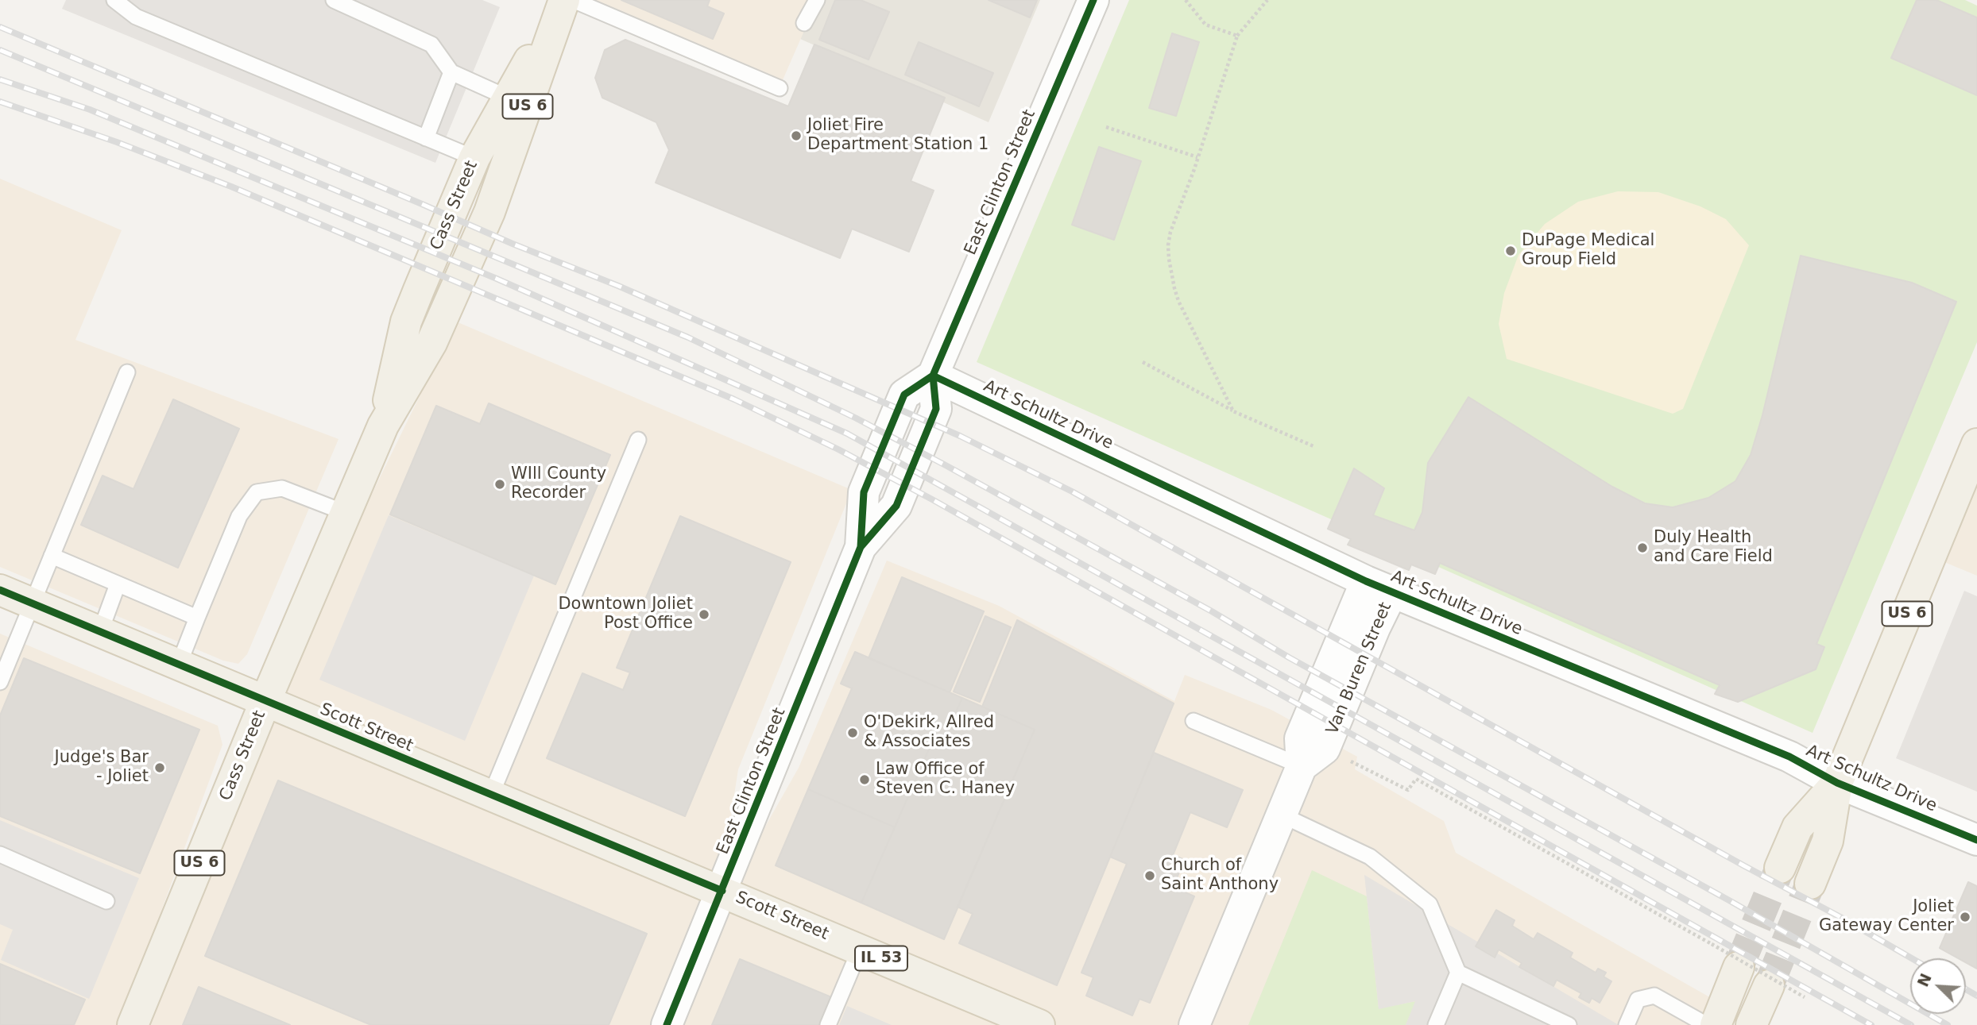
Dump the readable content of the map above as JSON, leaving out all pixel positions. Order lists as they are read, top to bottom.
{
  "streets": {
    "main road": [
      "US 6",
      "Cass Street",
      "Scott Street",
      "IL 53"
    ],
    "street": ["East Clinton Street", "Art Schultz Drive", "Van Buren Street"]
  },
  "crossings": [
    ["US 6", "Art Schultz Drive"],
    ["East Clinton Street", "Art Schultz Drive"],
    ["East Clinton Street", "Scott Street"],
    ["Cass Street", "Scott Street"],
    ["Art Schultz Drive", "Van Buren Street"]
  ],
  "places": [
    "Joliet Fire Department Station 1",
    "DuPage Medical Group Field",
    "WIll County Recorder",
    "Duly Health and Care Field",
    "Downtown Joliet Post Office",
    "O'Dekirk, Allred & Associates",
    "Judge's Bar - Joliet",
    "Law Office of Steven C. Haney",
    "Church of Saint Anthony",
    "Joliet Gateway Center"
  ],
  "north": "top left"
}
